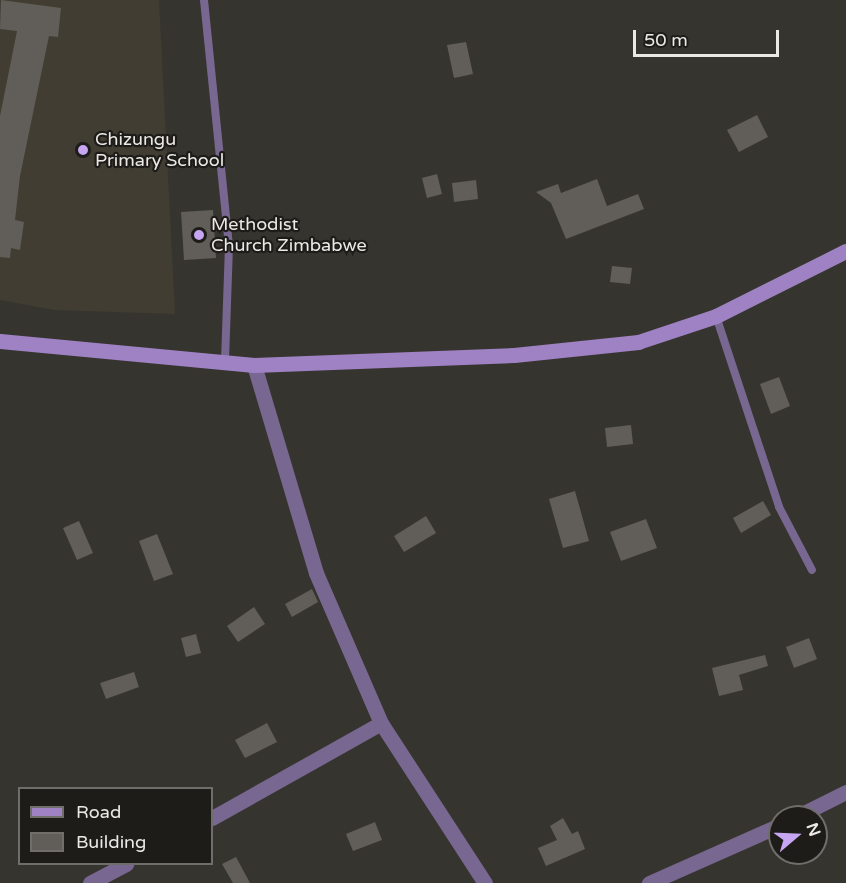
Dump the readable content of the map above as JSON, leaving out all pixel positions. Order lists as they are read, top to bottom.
{
  "places": ["Chizungu Primary School", "Methodist Church Zimbabwe"],
  "legend": ["Road", "Building"],
  "scale_bar": "50 m",
  "north": "right"
}
